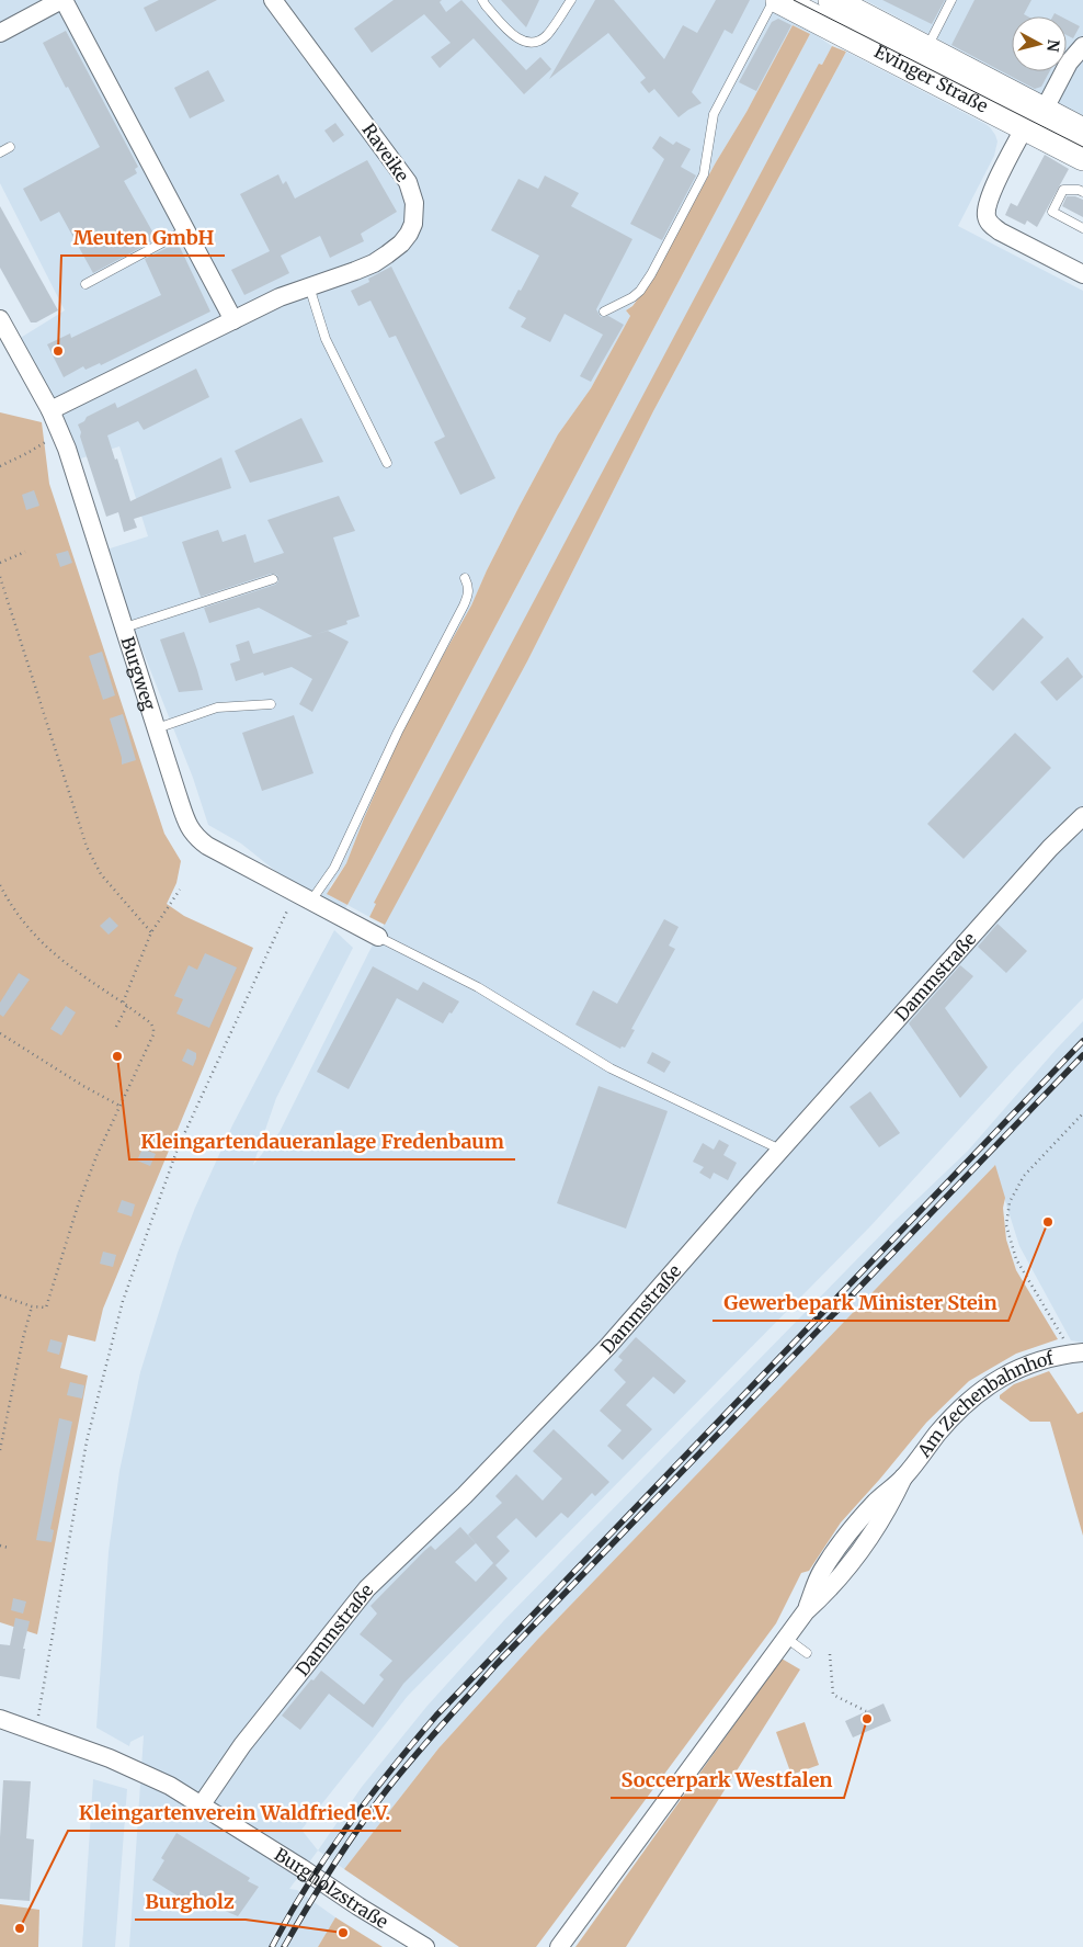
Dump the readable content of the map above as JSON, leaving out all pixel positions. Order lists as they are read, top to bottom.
{
  "streets": {
    "main road": ["Evinger Straße"],
    "street": [
      "Raveike",
      "Burgweg",
      "Dammstraße",
      "Am Zechenbahnhof",
      "Burgholzstraße"
    ]
  },
  "crossings": [
    ["Raveike", "Burgweg"],
    ["Dammstraße", "Burgholzstraße"]
  ],
  "places": [
    "Meuten GmbH",
    "Kleingartendaueranlage Fredenbaum",
    "Gewerbepark Minister Stein",
    "Soccerpark Westfalen",
    "Kleingartenverein Waldfried e.V.",
    "Burgholz"
  ],
  "north": "right"
}
